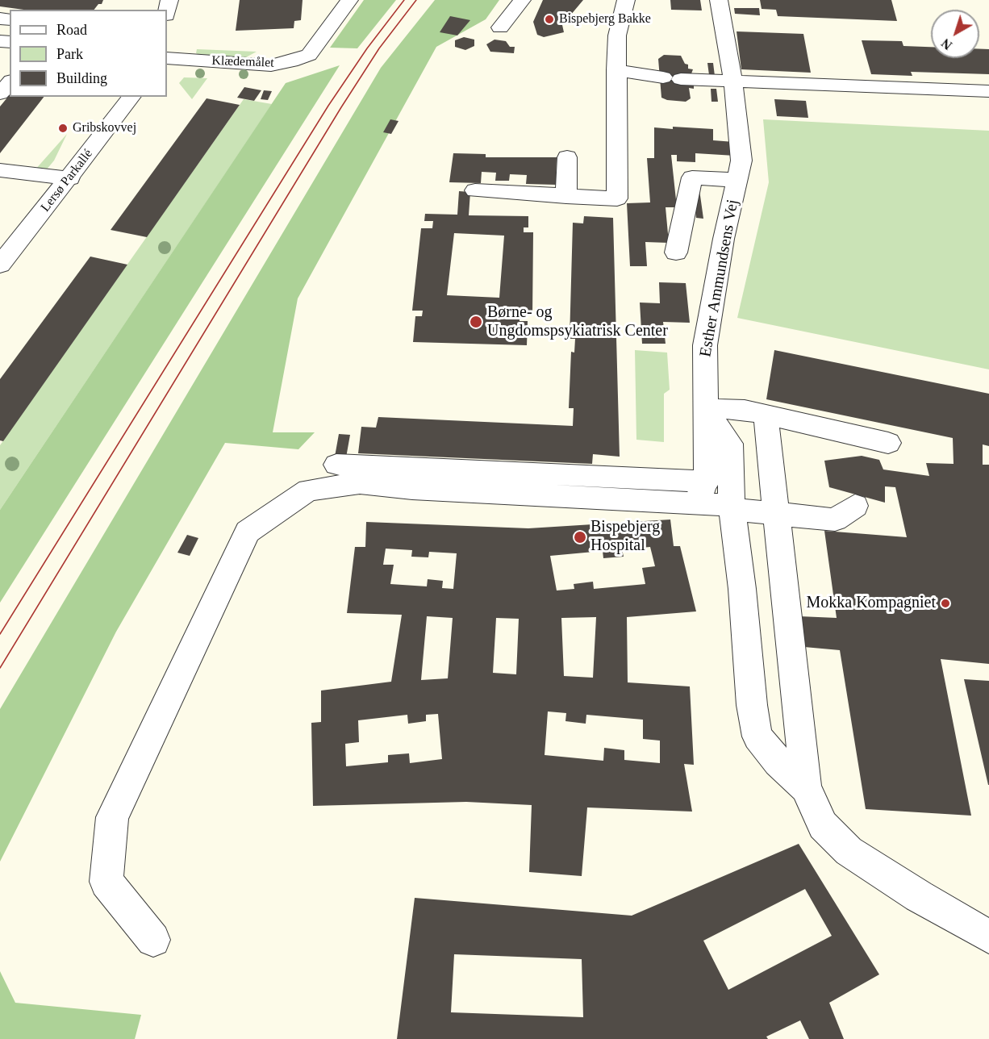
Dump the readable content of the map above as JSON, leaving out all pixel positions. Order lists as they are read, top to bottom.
{
  "streets": {
    "street": ["Klædemålet", "Lersø Parkallé", "Esther Ammundsens Vej"]
  },
  "places": [
    "Bispebjerg Bakke",
    "Gribskovvej",
    "Børne- og Ungdomspsykiatrisk Center",
    "Bispebjerg Hospital",
    "Mokka Kompagniet"
  ],
  "legend": ["Road", "Park", "Building"],
  "north": "bottom left"
}
